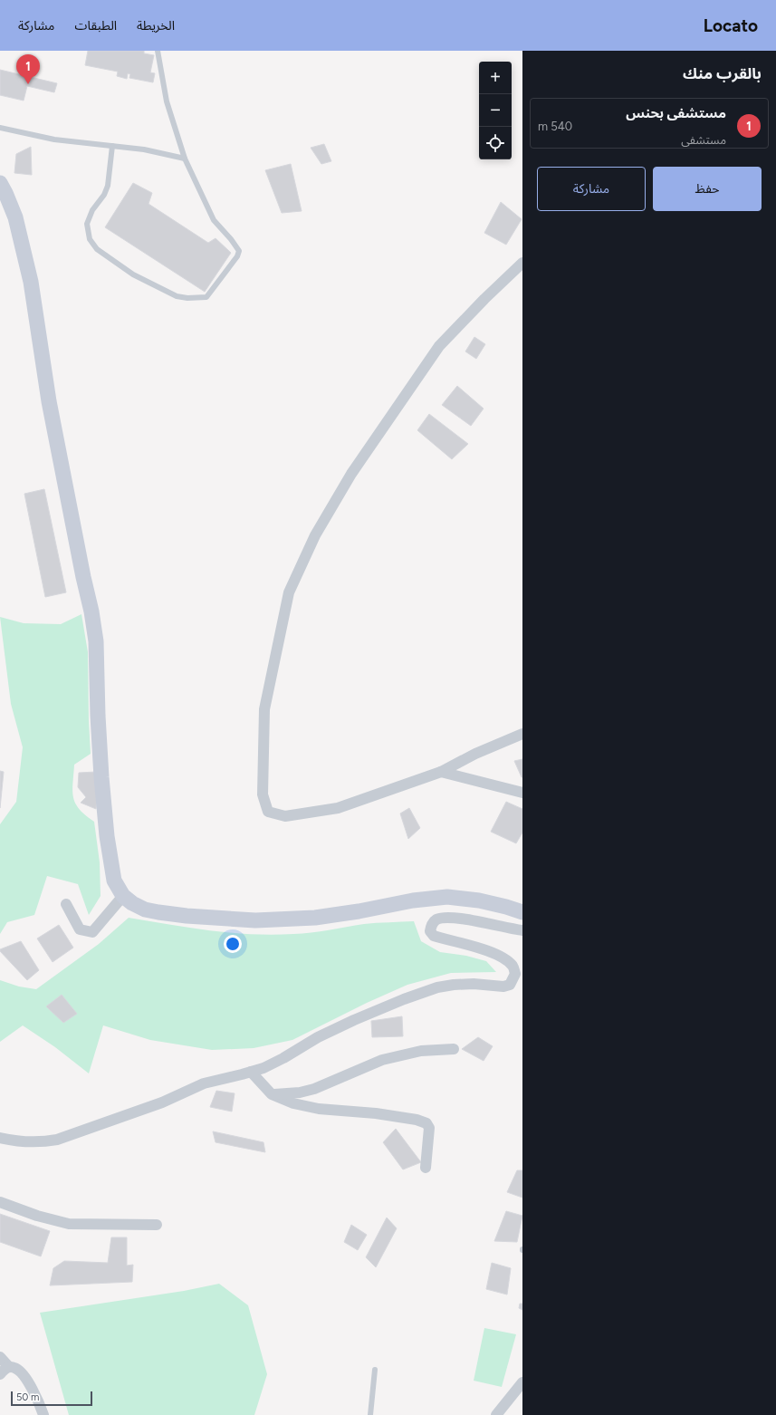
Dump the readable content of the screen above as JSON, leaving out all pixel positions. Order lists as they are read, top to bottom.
{
  "scale_bar": "50 m",
  "page": {
    "header": "Locato",
    "nav": ["الخريطة", "الطبقات", "مشاركة"],
    "heading": "بالقرب منك",
    "pins": "1",
    "map_buttons": ["+", "−"],
    "list": [
      {
        "mark": "1",
        "name": "مستشفى بحنس",
        "note": "مستشفى",
        "value": "540 m"
      }
    ],
    "buttons": ["حفظ", "مشاركة"],
    "scale": "50 m"
  }
}
